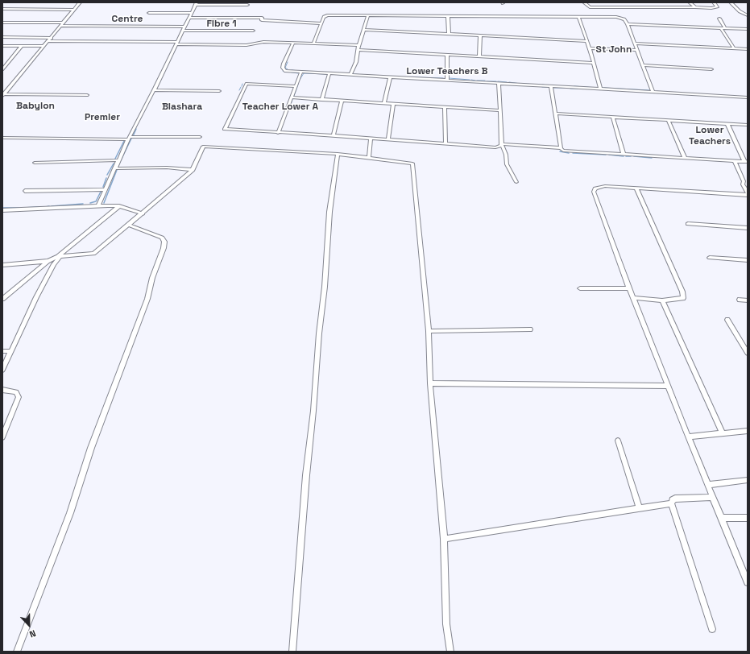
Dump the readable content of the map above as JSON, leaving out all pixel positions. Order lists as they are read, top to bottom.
{
  "districts": [
    "Centre",
    "Fibre 1",
    "St John",
    "Lower Teachers B",
    "Babylon",
    "Biashara",
    "Teacher Lower A",
    "Premier",
    "Lower Teachers"
  ],
  "north": "bottom"
}
